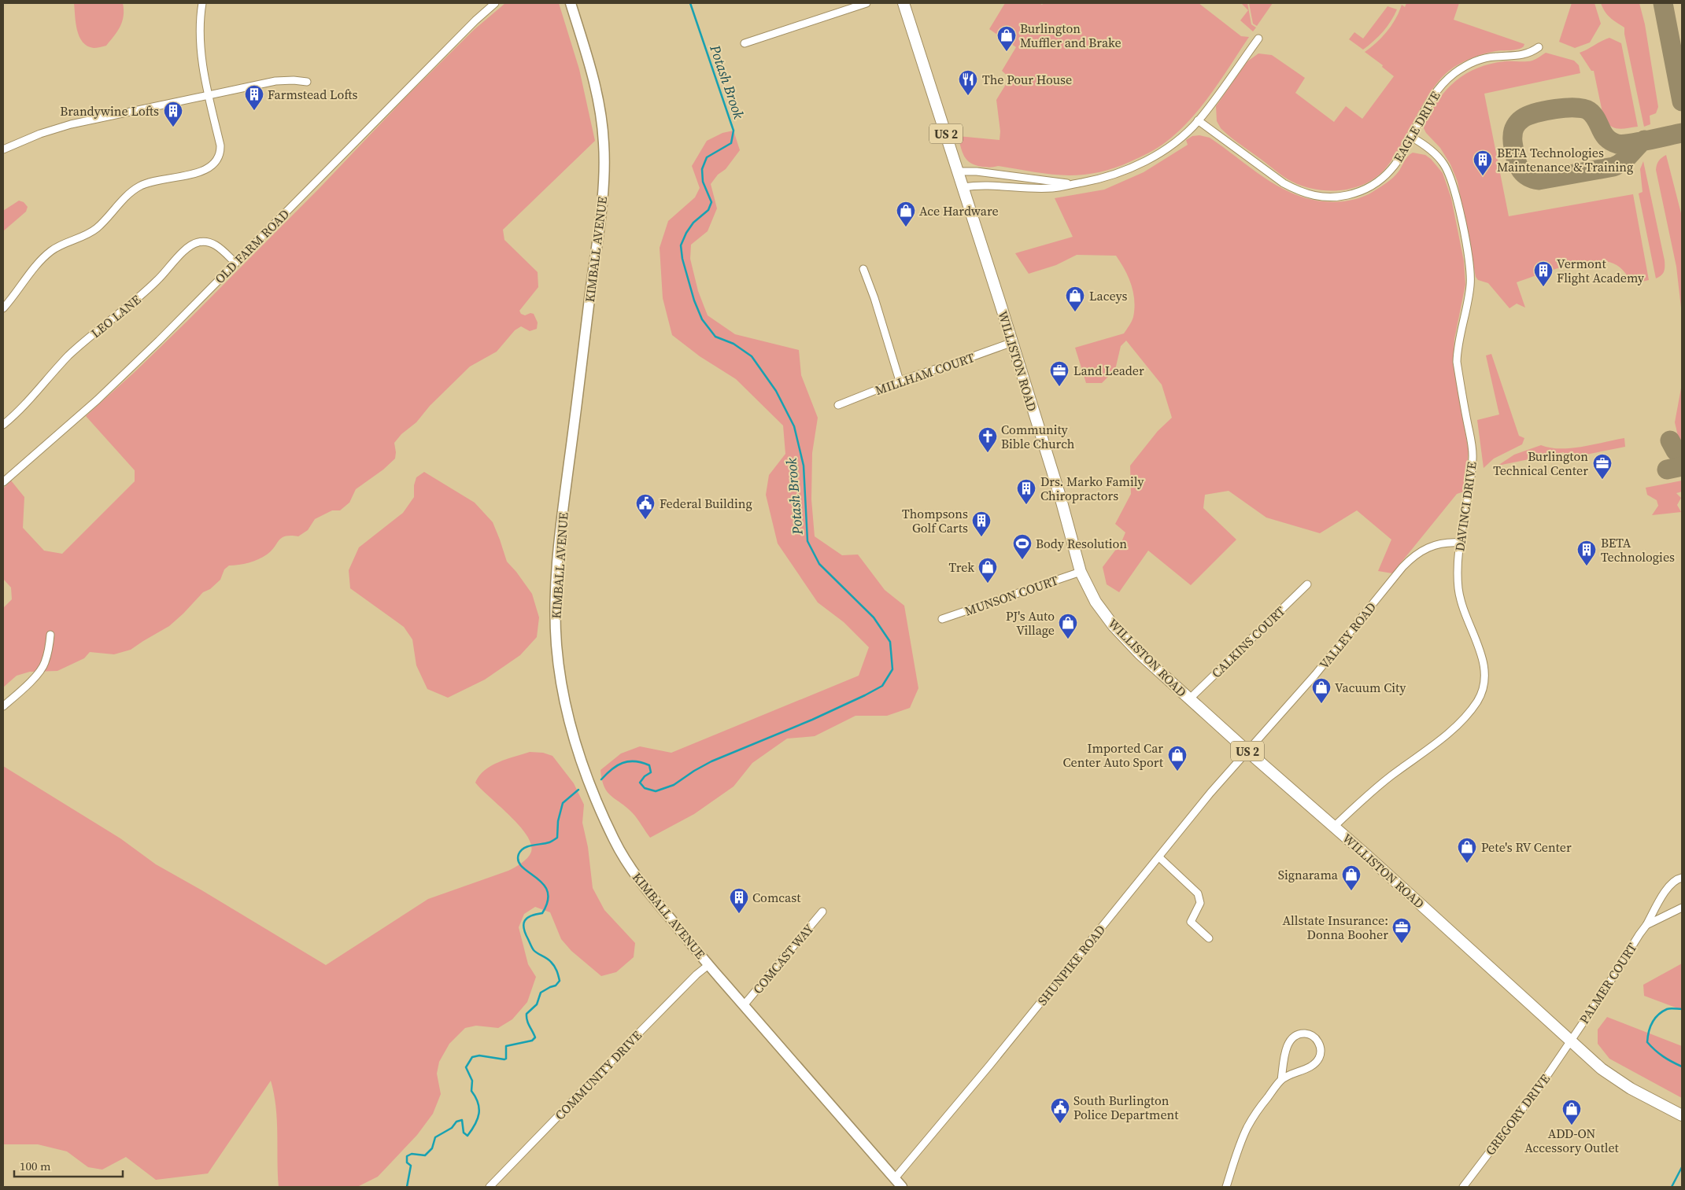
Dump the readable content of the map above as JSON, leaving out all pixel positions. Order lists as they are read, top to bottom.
{
  "streets": {
    "main road": ["US 2", "KIMBALL AVENUE", "WILLISTON ROAD"],
    "street": [
      "EAGLE DRIVE",
      "OLD FARM ROAD",
      "LEO LANE",
      "MILLHAM COURT",
      "DAVINCI DRIVE",
      "MUNSON COURT",
      "VALLEY ROAD",
      "CALKINS COURT",
      "COMCAST WAY",
      "SHUNPIKE ROAD",
      "PALMER COURT",
      "COMMUNITY DRIVE",
      "GREGORY DRIVE"
    ]
  },
  "crossings": [
    ["EAGLE DRIVE", "DAVINCI DRIVE"],
    ["OLD FARM ROAD", "LEO LANE"],
    ["KIMBALL AVENUE", "COMCAST WAY"],
    ["KIMBALL AVENUE", "SHUNPIKE ROAD"],
    ["KIMBALL AVENUE", "COMMUNITY DRIVE"],
    ["WILLISTON ROAD", "MILLHAM COURT"],
    ["WILLISTON ROAD", "DAVINCI DRIVE"],
    ["WILLISTON ROAD", "MUNSON COURT"],
    ["WILLISTON ROAD", "VALLEY ROAD"],
    ["WILLISTON ROAD", "CALKINS COURT"],
    ["WILLISTON ROAD", "SHUNPIKE ROAD"],
    ["WILLISTON ROAD", "PALMER COURT"],
    ["WILLISTON ROAD", "GREGORY DRIVE"],
    ["DAVINCI DRIVE", "VALLEY ROAD"],
    ["VALLEY ROAD", "SHUNPIKE ROAD"],
    ["PALMER COURT", "GREGORY DRIVE"]
  ],
  "water": ["Potash Brook"],
  "places": {
    "shop": [
      "Burlington Muffler and Brake",
      "Ace Hardware",
      "Laceys",
      "Trek",
      "PJ's Auto Village",
      "Vacuum City",
      "Imported Car Center Auto Sport",
      "Pete's RV Center",
      "Signarama",
      "ADD-ON Accessory Outlet"
    ],
    "restaurant": ["The Pour House"],
    "building": [
      "Farmstead Lofts",
      "Brandywine Lofts",
      "BETA Technologies Maintenance & Training",
      "Vermont Flight Academy",
      "Drs. Marko Family Chiropractors",
      "Thompsons Golf Carts",
      "BETA Technologies",
      "Comcast"
    ],
    "office": ["Land Leader", "Burlington Technical Center", "Allstate Insurance: Donna Booher"],
    "church": ["Community Bible Church"],
    "public building": ["Federal Building", "South Burlington Police Department"],
    "sports": ["Body Resolution"]
  },
  "scale_bar": "100 m"
}
